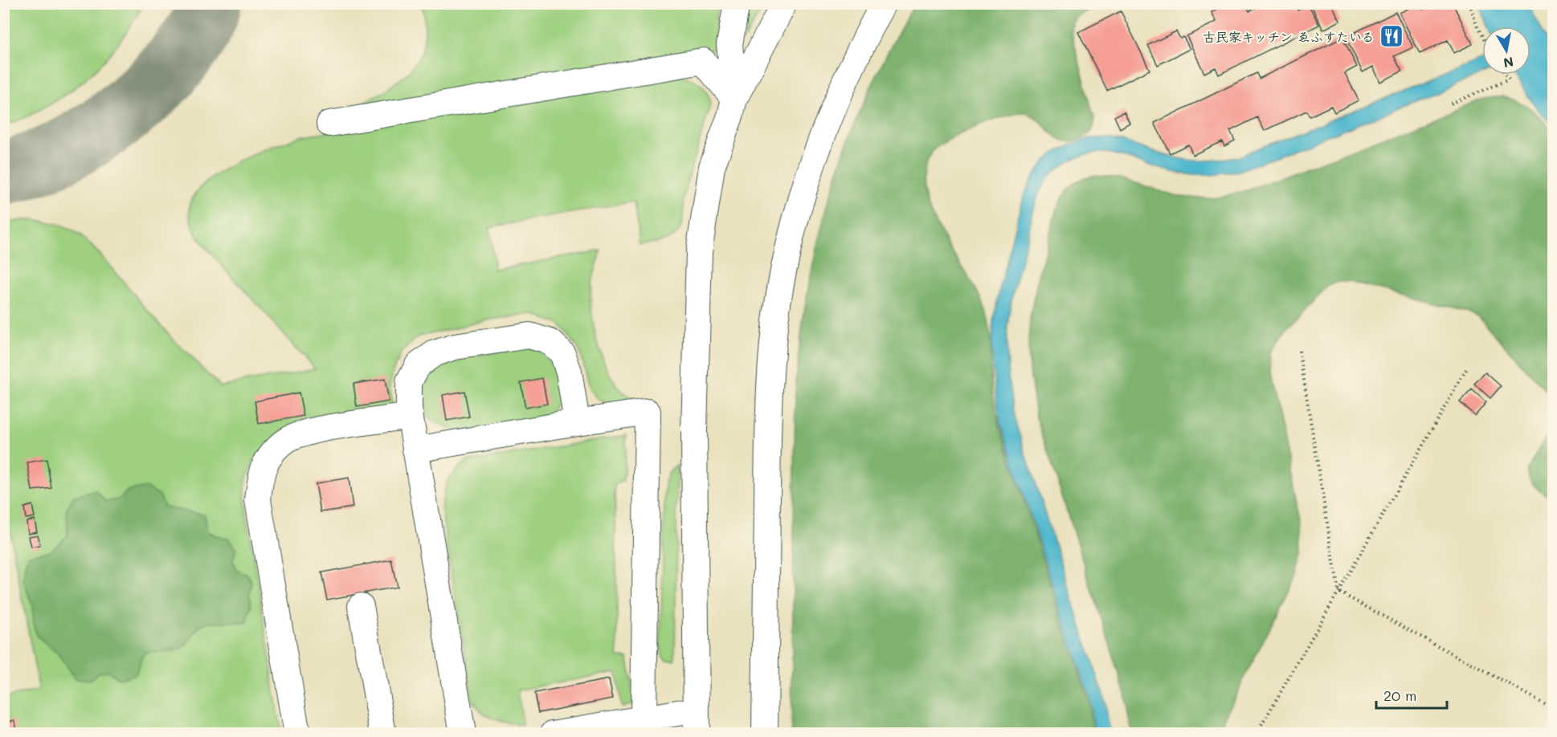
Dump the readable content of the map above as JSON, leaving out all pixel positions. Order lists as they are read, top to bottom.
{
  "places": {
    "restaurant": ["古民家キッチン ゑふすたいる"]
  },
  "scale_bar": "20 m",
  "north": "bottom"
}
